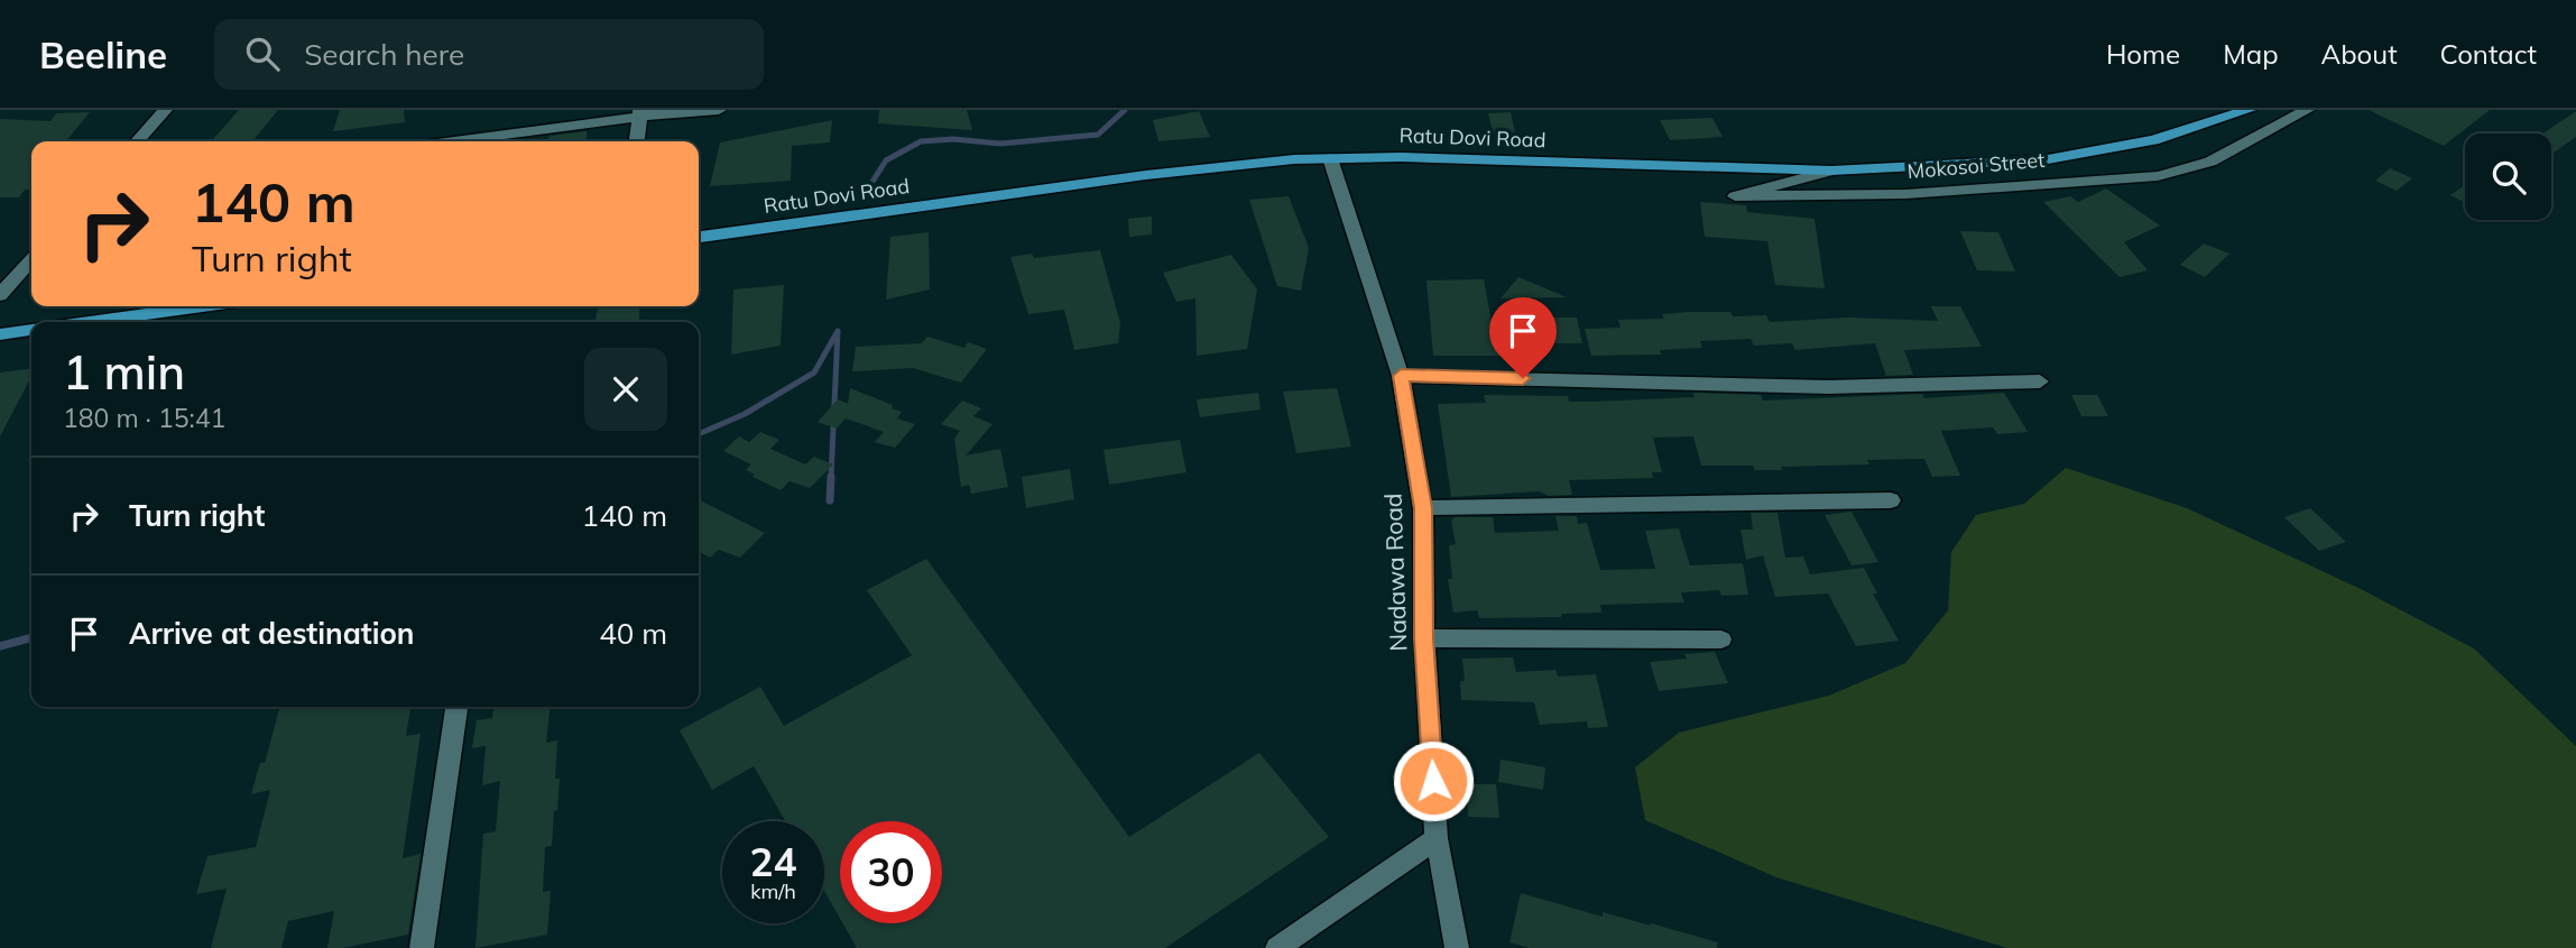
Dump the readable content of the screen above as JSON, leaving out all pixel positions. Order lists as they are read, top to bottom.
{
  "streets": {
    "main road": ["Ratu Dovi Road"],
    "street": ["Mokosoi Street", "Nadawa Road"]
  },
  "crossings": [
    ["Ratu Dovi Road", "Mokosoi Street"],
    ["Ratu Dovi Road", "Nadawa Road"]
  ],
  "page": {
    "header": "Beeline",
    "search": "Search here",
    "nav": [
      "Home",
      "Map",
      "About",
      "Contact"
    ],
    "turn": ["140 m", "Turn right"],
    "heading": ["1 min", "180 m · 15:41"],
    "list": [
      {
        "name": "Turn right",
        "value": "140 m"
      },
      {
        "name": "Arrive at destination",
        "value": "40 m"
      }
    ],
    "speed": "24 km/h",
    "limit": "30"
  }
}
